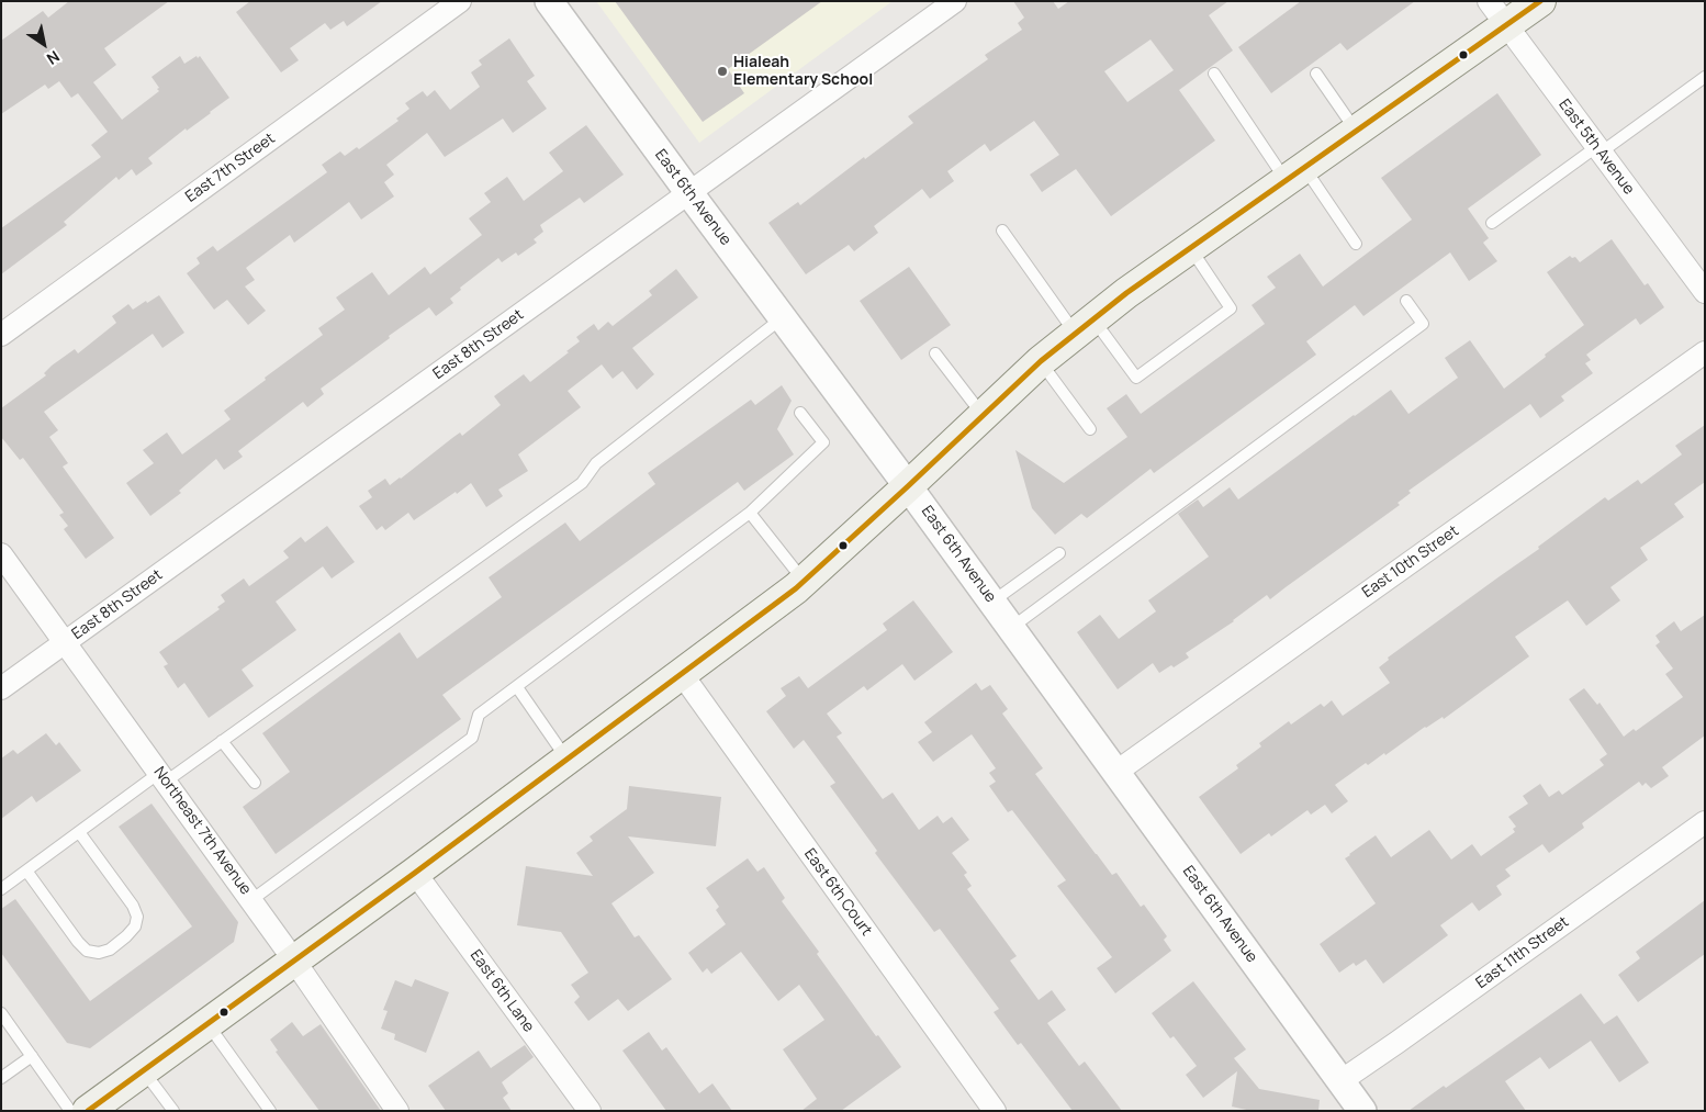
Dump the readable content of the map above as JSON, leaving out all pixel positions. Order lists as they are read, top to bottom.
{
  "streets": {
    "street": [
      "East 5th Avenue",
      "East 7th Street",
      "East 6th Avenue",
      "East 8th Street",
      "East 10th Street",
      "Northeast 7th Avenue",
      "East 6th Court",
      "East 11th Street",
      "East 6th Lane"
    ]
  },
  "crossings": [
    ["East 6th Avenue", "East 8th Street"],
    ["East 6th Avenue", "East 10th Street"],
    ["East 6th Avenue", "East 11th Street"],
    ["East 8th Street", "Northeast 7th Avenue"]
  ],
  "places": ["Hialeah Elementary School"],
  "north": "bottom right"
}
